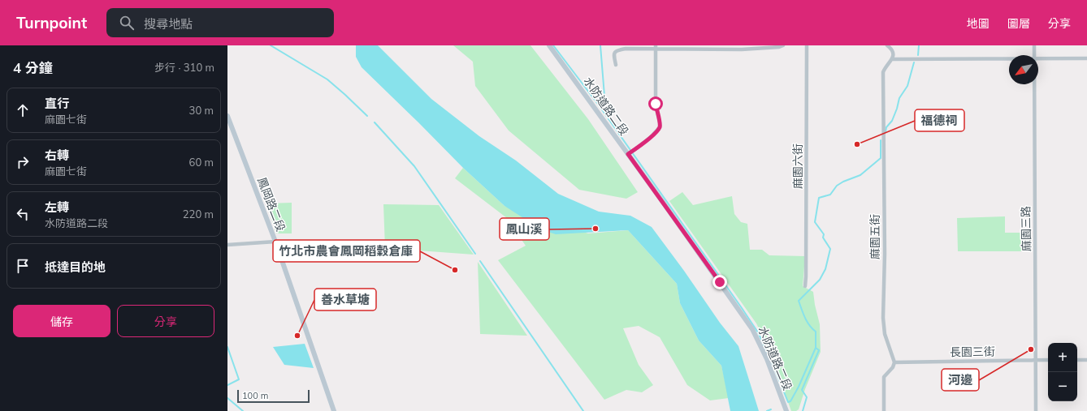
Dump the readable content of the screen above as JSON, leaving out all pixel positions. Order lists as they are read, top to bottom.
{
  "streets": {
    "street": [
      "水防道路二段",
      "麻園六街",
      "鳳岡路二段",
      "麻園三路",
      "麻園五街",
      "長園三街"
    ]
  },
  "crossings": [
    ["麻園三路", "長園三街"],
    ["麻園五街", "長園三街"]
  ],
  "places": [
    "福德祠",
    "鳳山溪",
    "竹北市農會鳳岡稻穀倉庫",
    "善水草塘",
    "河邊"
  ],
  "scale_bar": "100 m",
  "north": "bottom left",
  "page": {
    "header": "Turnpoint",
    "search": "搜尋地點",
    "nav": ["地圖", "圖層", "分享"],
    "heading": ["4 分鐘", "步行 · 310 m"],
    "list": [
      ["直行", "麻園七街", "30 m"],
      ["右轉", "麻園七街", "60 m"],
      ["左轉", "水防道路二段", "220 m"],
      "抵達目的地"
    ],
    "buttons": ["儲存", "分享"],
    "map_buttons": ["+", "−"],
    "scale": "100 m"
  }
}
